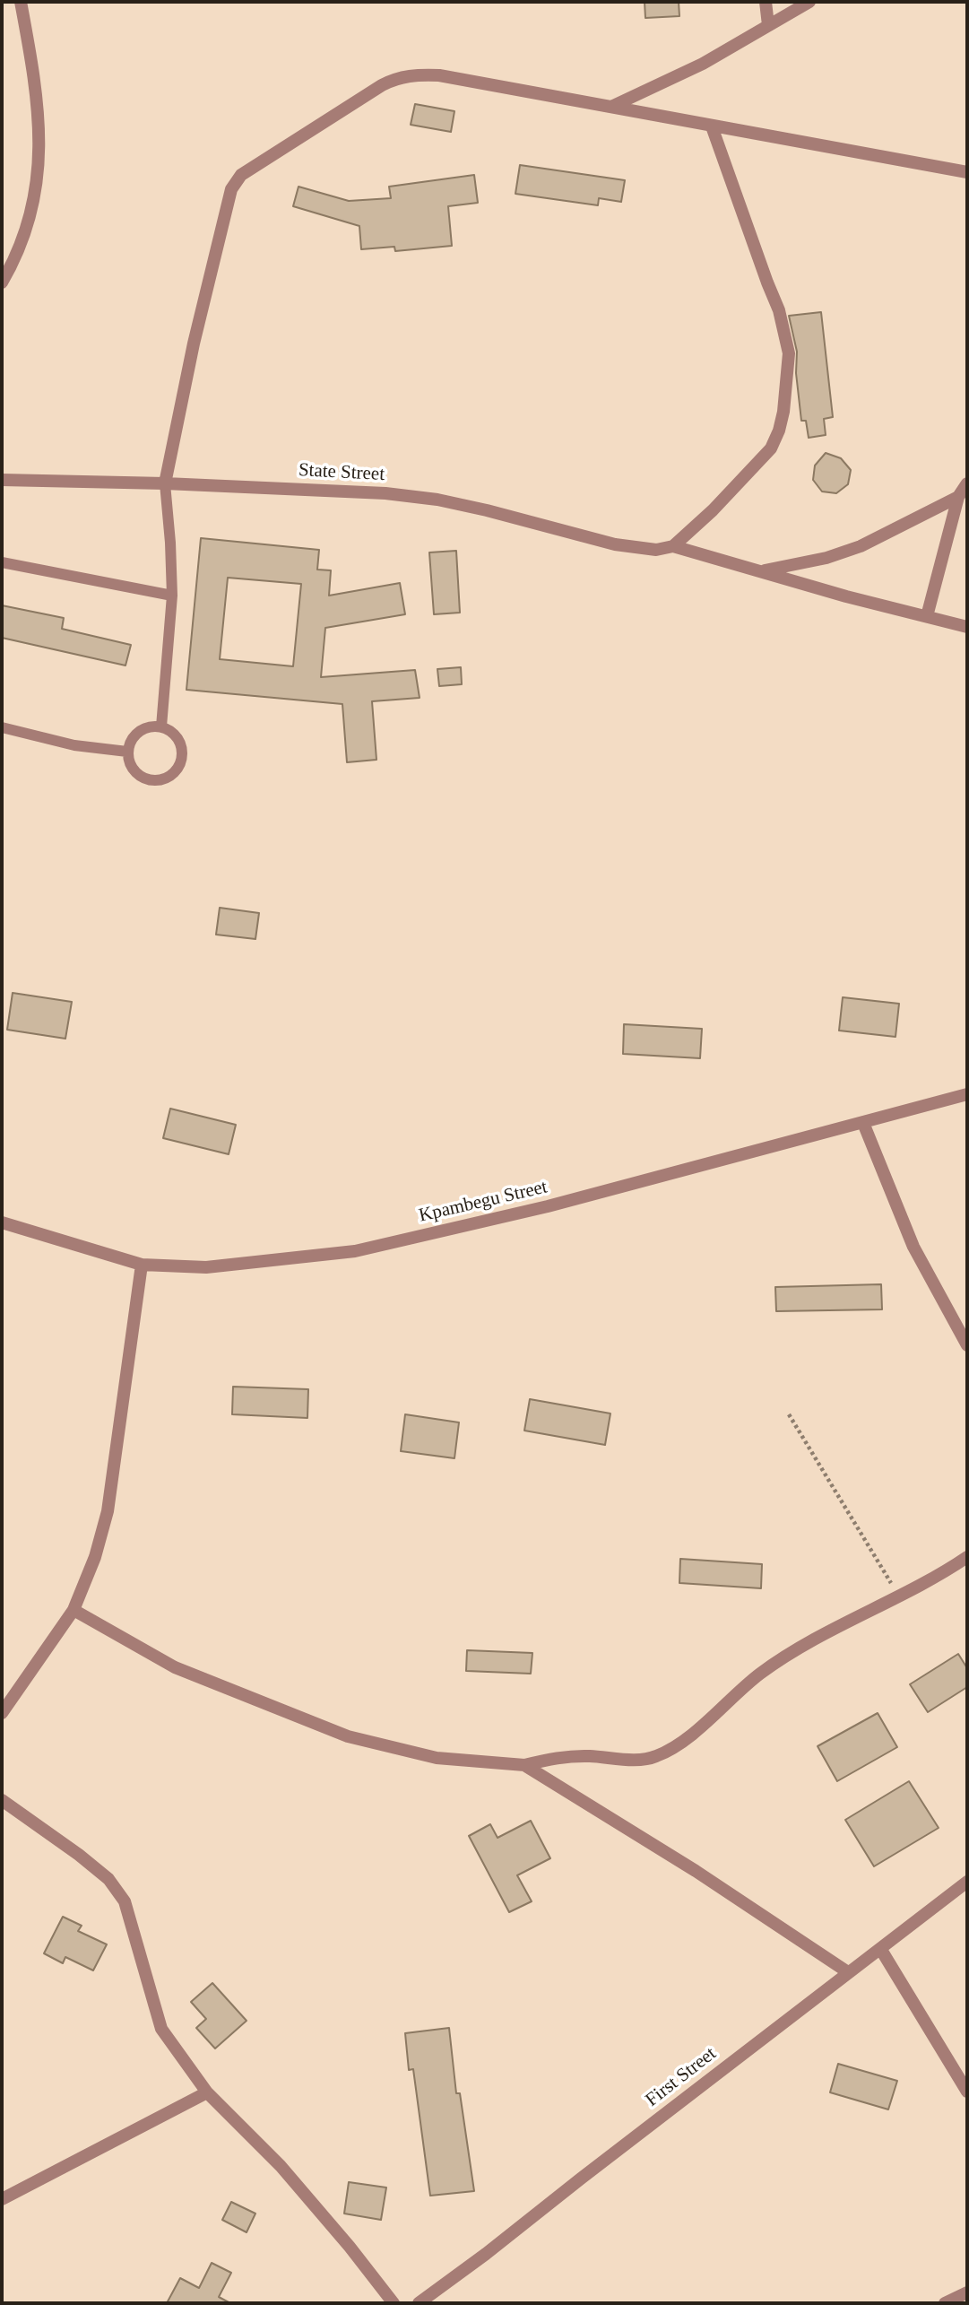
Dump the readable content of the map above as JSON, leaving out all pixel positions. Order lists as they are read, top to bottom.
{
  "streets": {
    "street": ["State Street", "Kpambegu Street", "First Street"]
  }
}
